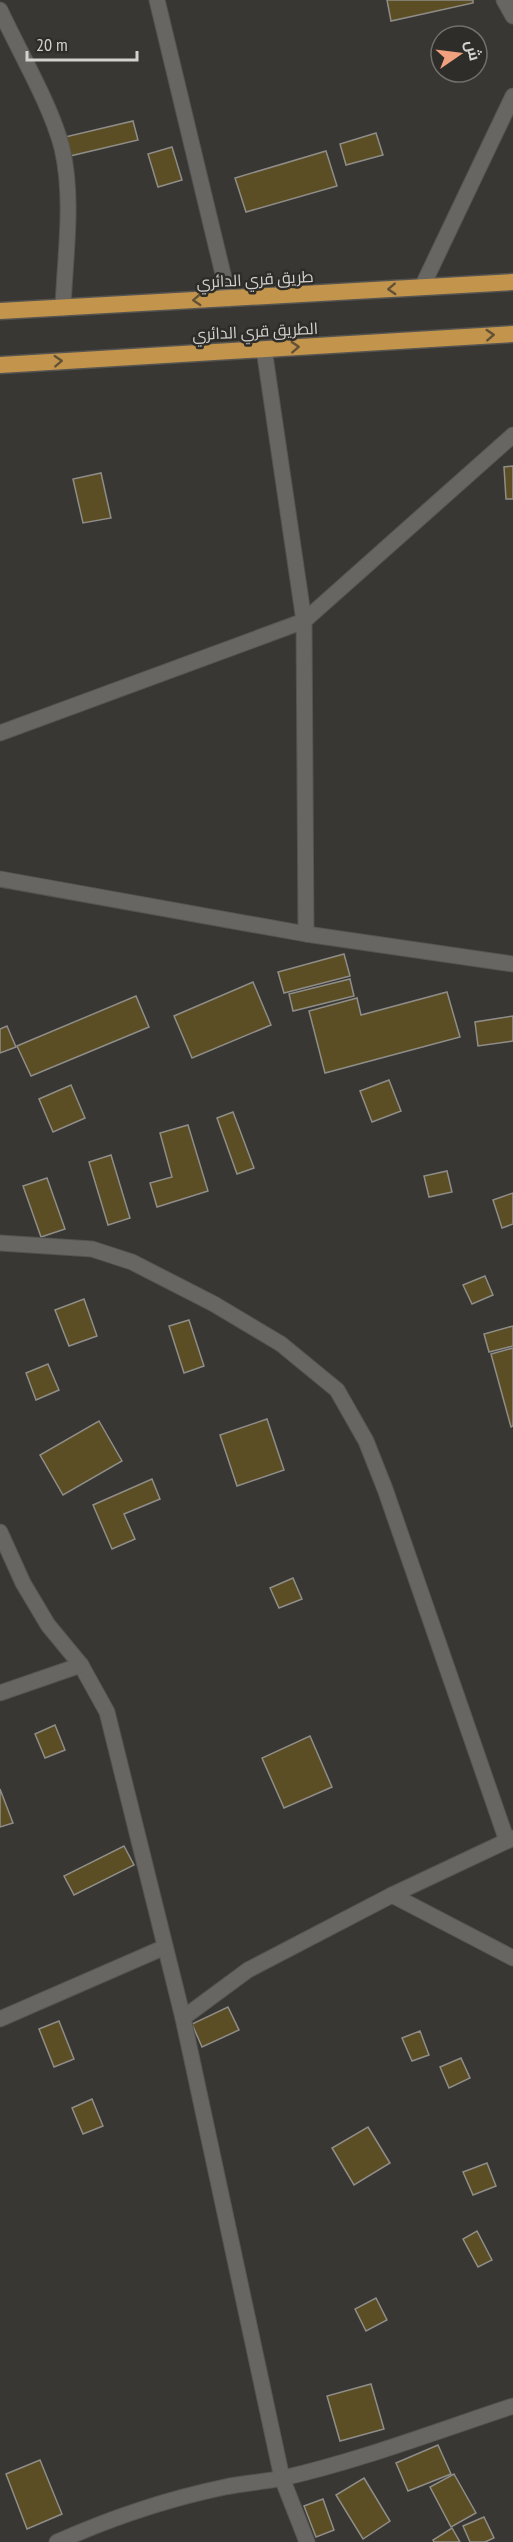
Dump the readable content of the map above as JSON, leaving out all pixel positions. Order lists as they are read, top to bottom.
{
  "streets": {
    "highway": ["طريق قري الدائري", "الطريق قري الدائري"]
  },
  "one_way": ["طريق قري الدائري", "الطريق قري الدائري"],
  "scale_bar": "20 m",
  "north": "right"
}
